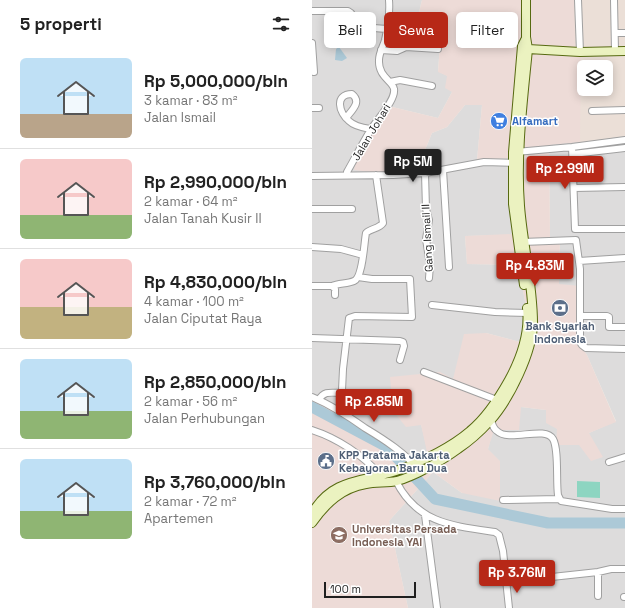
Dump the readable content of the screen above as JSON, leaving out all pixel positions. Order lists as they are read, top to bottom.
{
  "streets": {
    "street": ["Jalan Johari", "Gang Ismail II"]
  },
  "places": {
    "supermarket": ["Alfamart"],
    "bank": ["Bank Syariah Indonesia"],
    "public building": ["KPP Pratama Jakarta Kebayoran Baru Dua"],
    "school or university": ["Universitas Persada Indonesia YAI"]
  },
  "scale_bar": "100 m",
  "page": {
    "heading": "5 properti",
    "chip": ["Beli", "Sewa", "Filter"],
    "list": [
      {
        "name": "Rp 5,000,000/bln",
        "note": "3 kamar · 83 m² · Jalan Ismail"
      },
      {
        "name": "Rp 2,990,000/bln",
        "note": "2 kamar · 64 m² · Jalan Tanah Kusir II"
      },
      {
        "name": "Rp 4,830,000/bln",
        "note": "4 kamar · 100 m² · Jalan Ciputat Raya"
      },
      {
        "name": "Rp 2,850,000/bln",
        "note": "2 kamar · 56 m² · Jalan Perhubungan"
      },
      {
        "name": "Rp 3,760,000/bln",
        "note": "2 kamar · 72 m² · Apartemen"
      }
    ],
    "price": [
      "Rp 5M",
      "Rp 2.99M",
      "Rp 4.83M",
      "Rp 2.85M",
      "Rp 3.76M"
    ],
    "scale": "100 m"
  }
}
